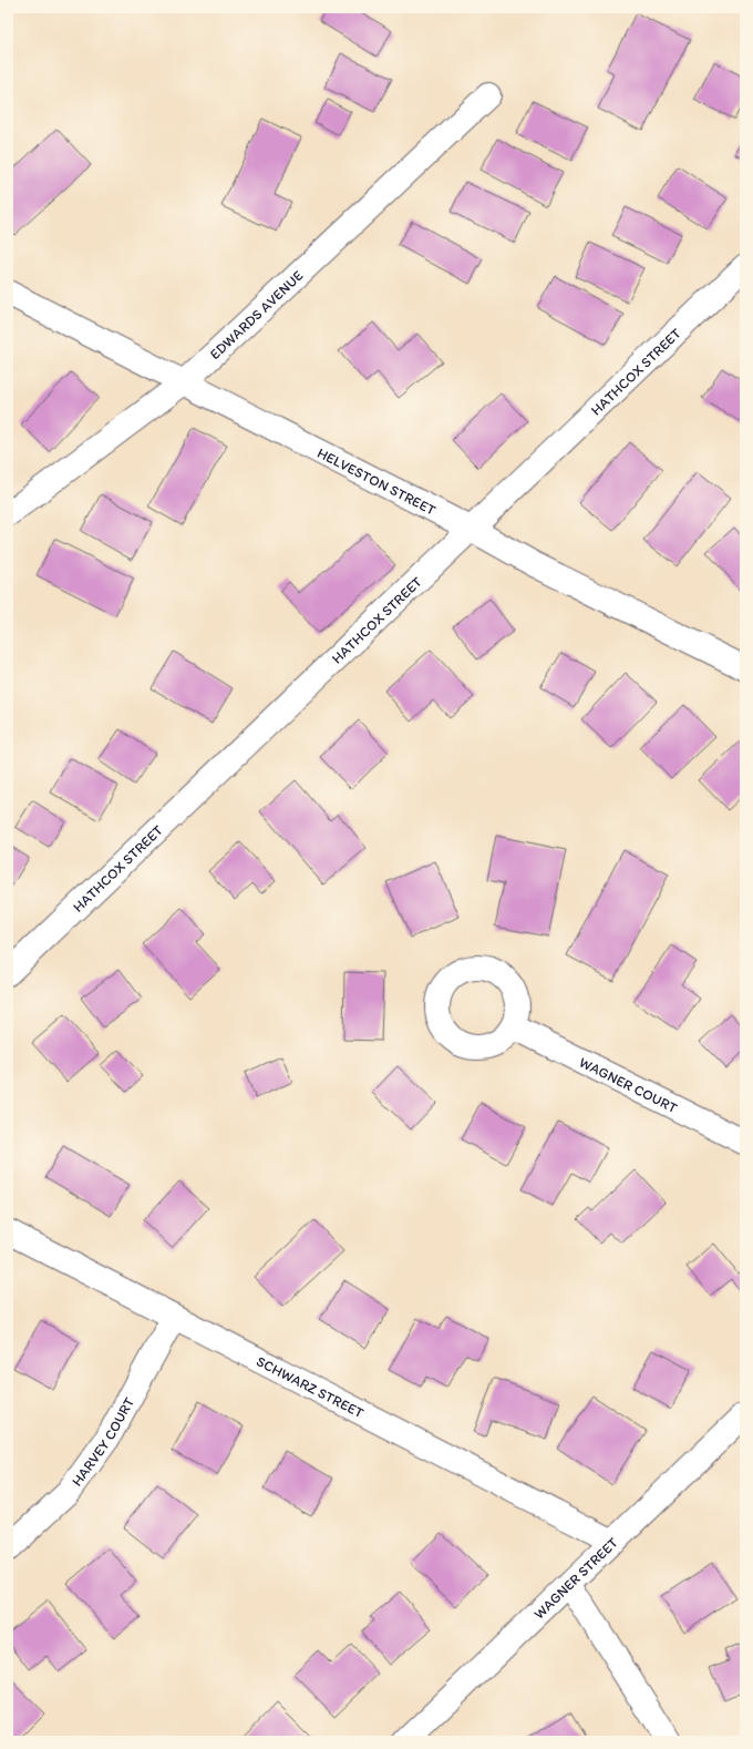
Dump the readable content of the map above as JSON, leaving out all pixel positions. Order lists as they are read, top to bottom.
{
  "streets": {
    "street": [
      "EDWARDS AVENUE",
      "HATHCOX STREET",
      "HELVESTON STREET",
      "WAGNER COURT",
      "SCHWARZ STREET",
      "HARVEY COURT",
      "WAGNER STREET"
    ]
  },
  "crossings": [
    ["EDWARDS AVENUE", "HELVESTON STREET"],
    ["HATHCOX STREET", "HELVESTON STREET"],
    ["SCHWARZ STREET", "HARVEY COURT"],
    ["SCHWARZ STREET", "WAGNER STREET"]
  ]
}
